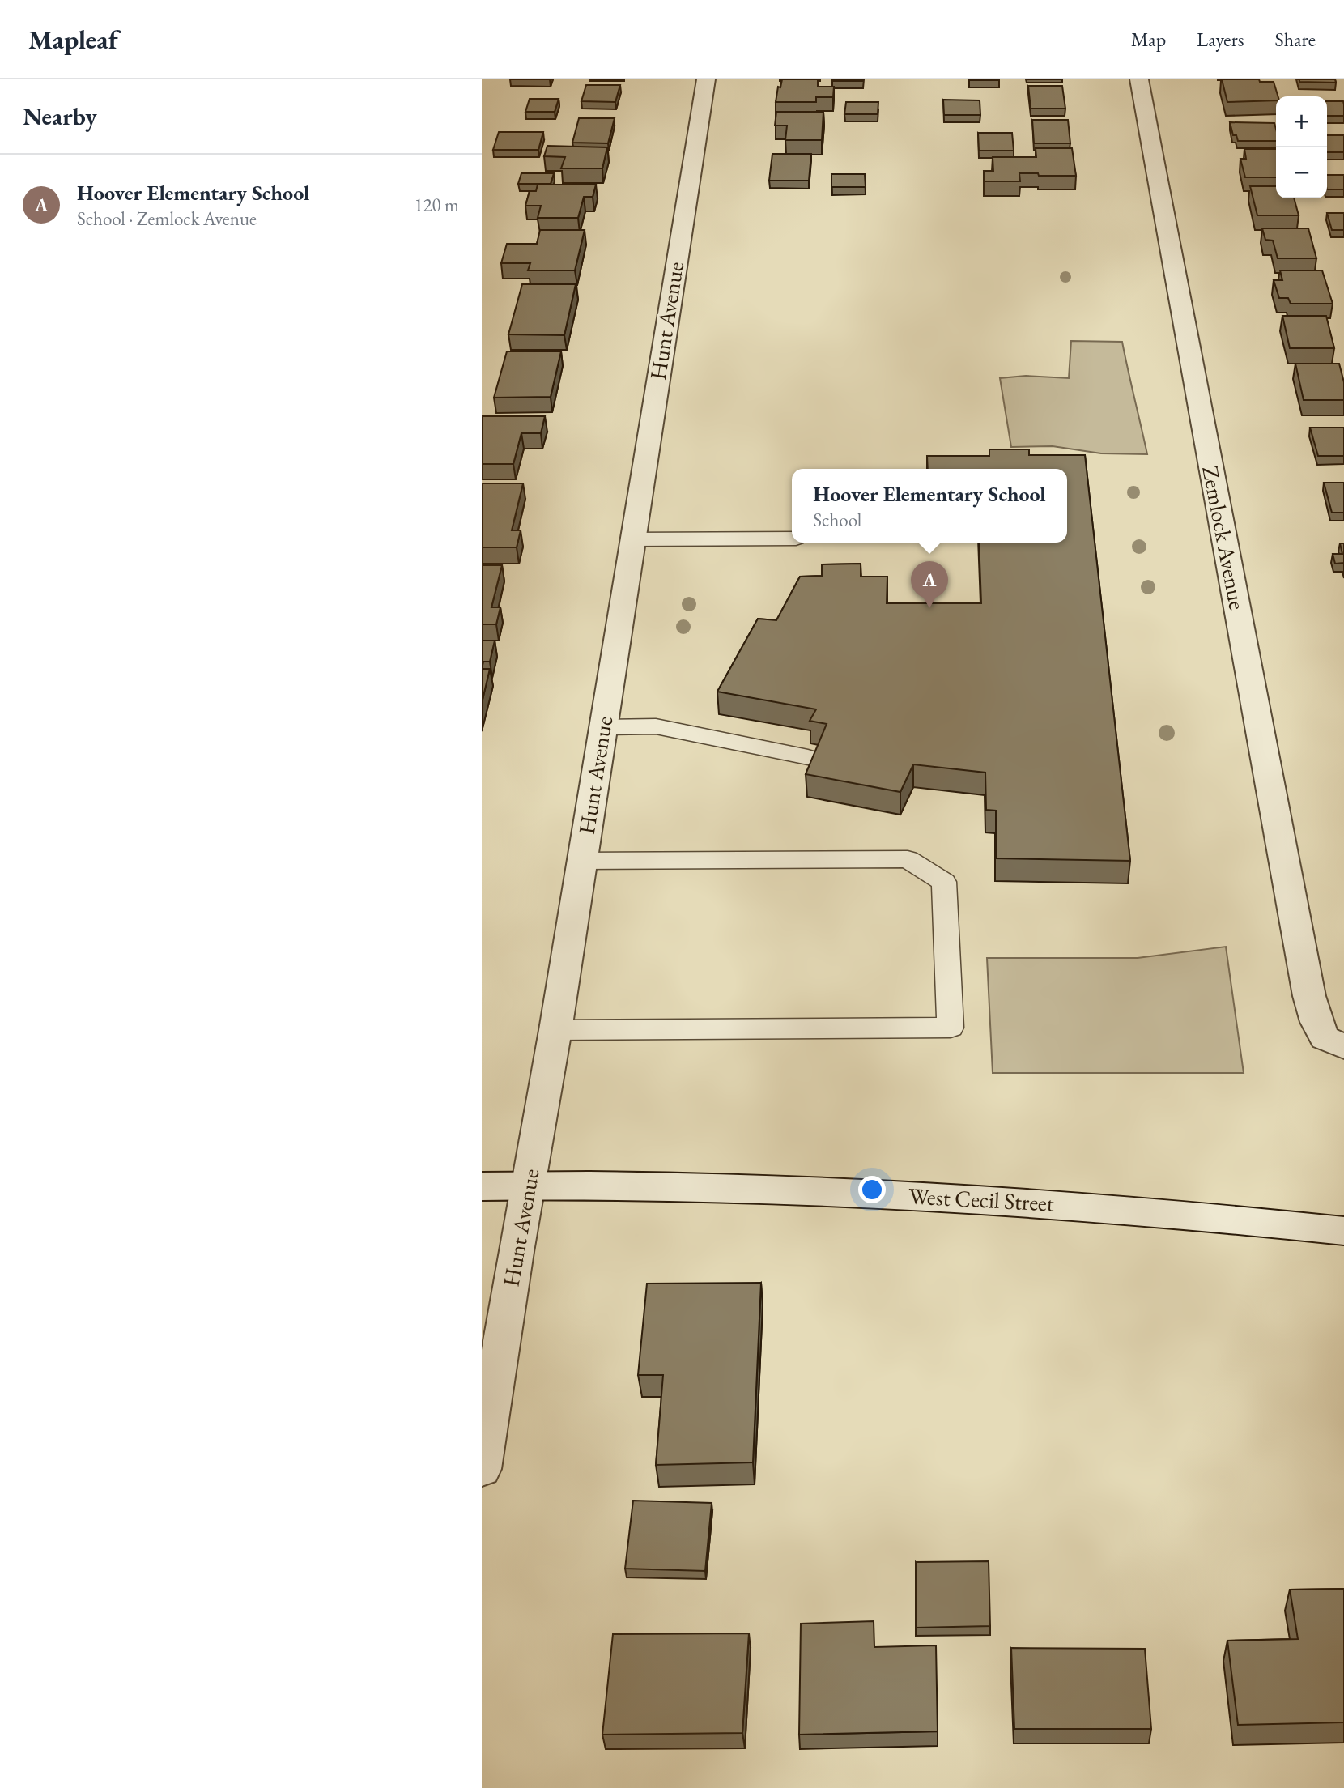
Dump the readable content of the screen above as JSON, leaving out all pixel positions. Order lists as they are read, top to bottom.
{
  "streets": {
    "street": ["Hunt Avenue", "Zemlock Avenue", "West Cecil Street"]
  },
  "crossings": [
    ["Hunt Avenue", "West Cecil Street"]
  ],
  "page": {
    "header": "Mapleaf",
    "nav": ["Map", "Layers", "Share"],
    "heading": "Nearby",
    "map_buttons": ["+", "−"],
    "list": [
      {
        "mark": "A",
        "name": "Hoover Elementary School",
        "note": "School · Zemlock Avenue",
        "value": "120 m"
      }
    ],
    "popup": ["Hoover Elementary School", "School"],
    "pins": "A"
  }
}
